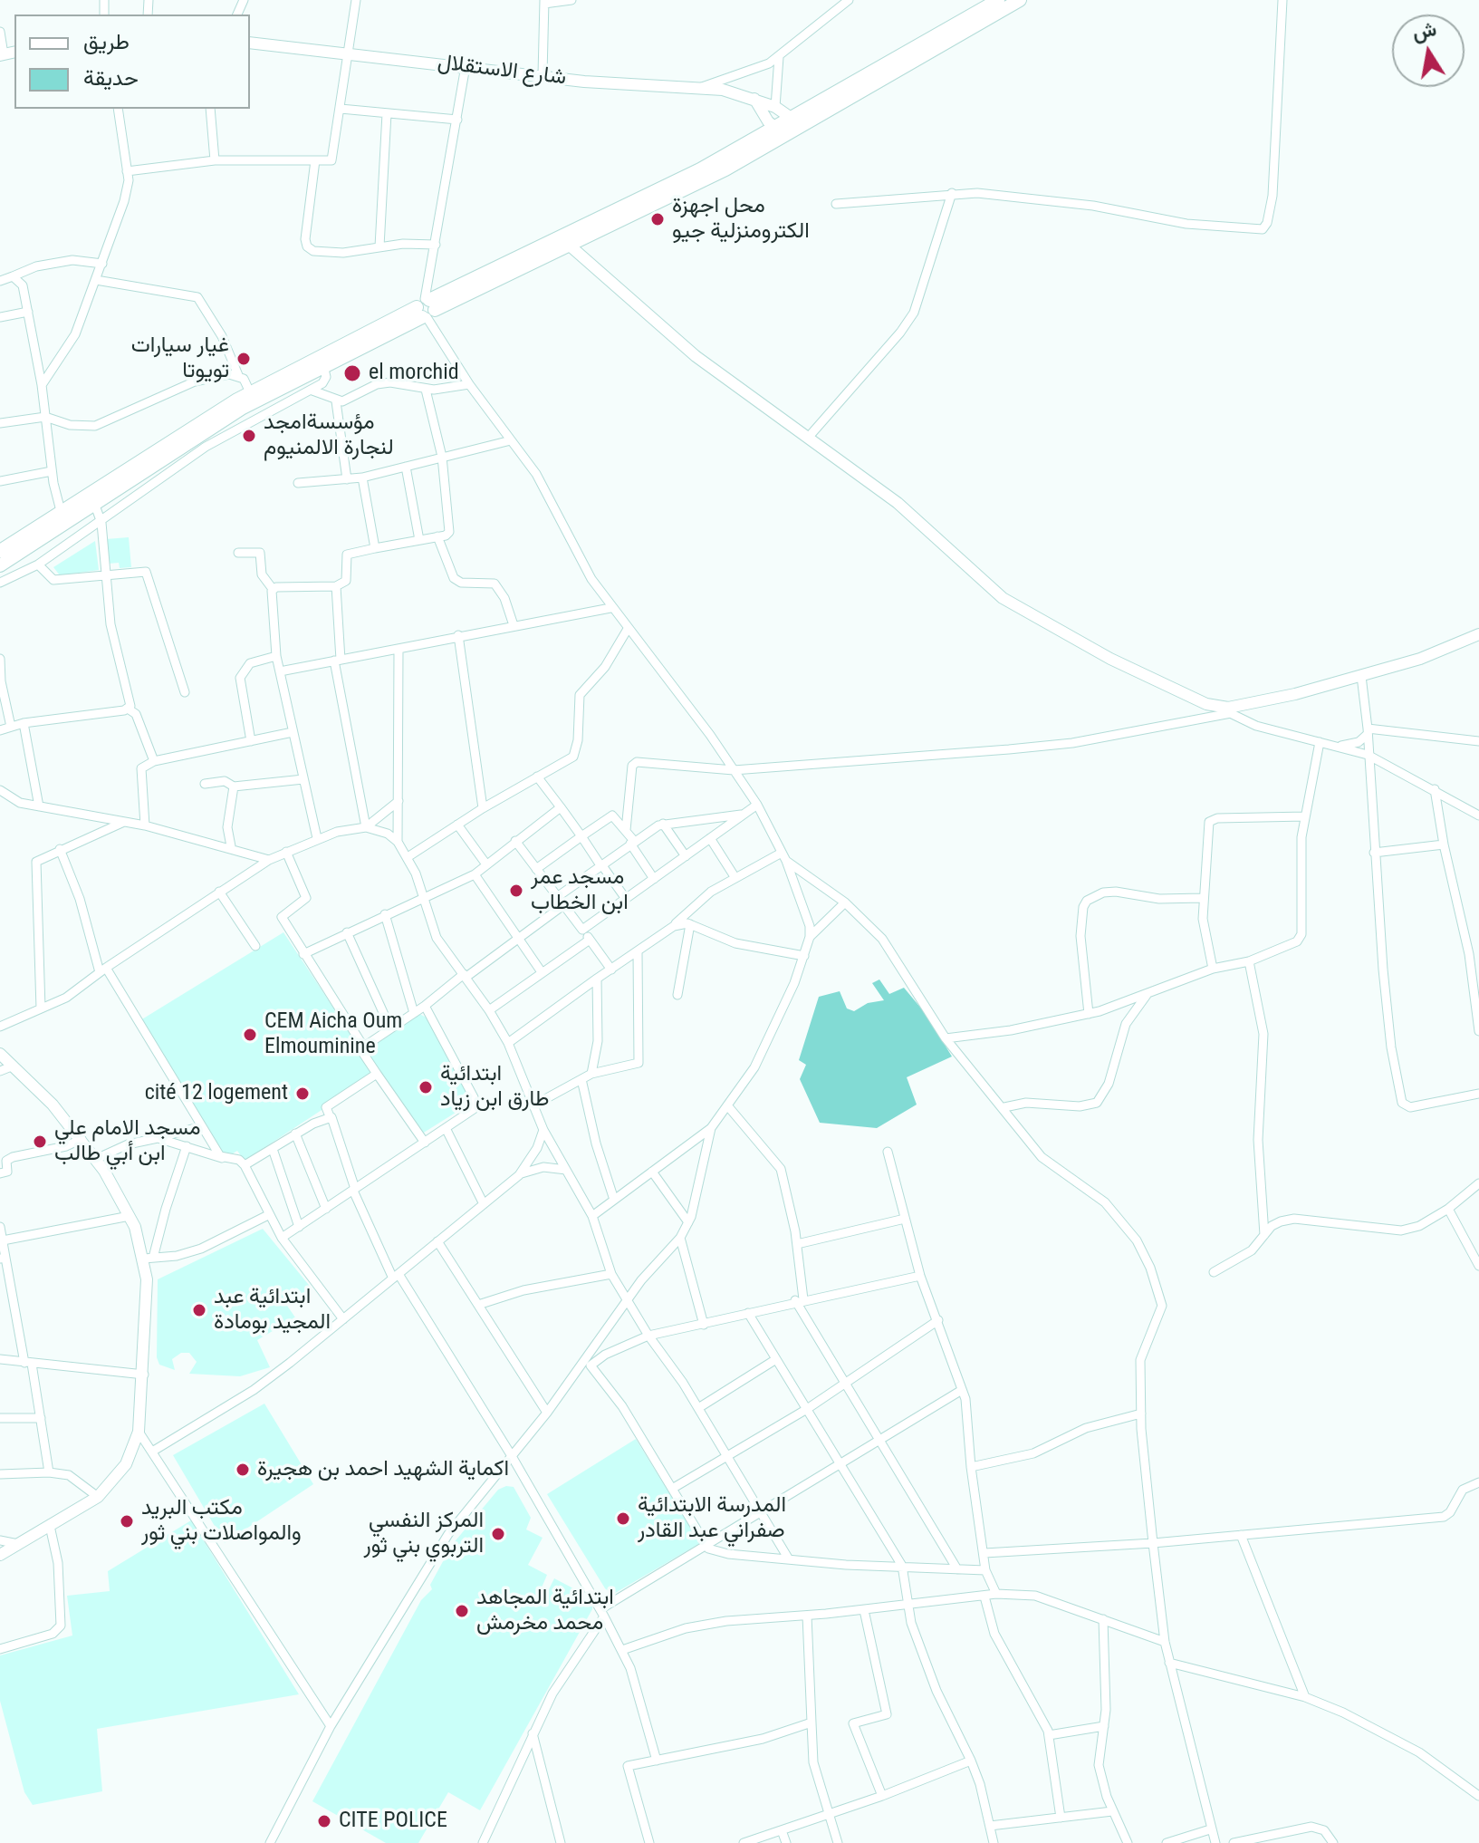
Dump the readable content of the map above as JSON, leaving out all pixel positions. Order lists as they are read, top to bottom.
{
  "streets": {
    "street": ["شارع الاستقلال"]
  },
  "places": [
    "محل اجهزة الكترومنزلية جيو",
    "غيار سيارات تويوتا",
    "el morchid",
    "مؤسسةامجد لنجارة الالمنيوم",
    "مسجد عمر ابن الخطاب",
    "CEM Aicha Oum Elmouminine",
    "ابتدائية طارق ابن زياد",
    "cité 12 logement",
    "مسجد الامام علي ابن أبي طالب",
    "ابتدائية عبد المجيد بومادة",
    "اكماية الشهيد احمد بن هجيرة",
    "المدرسة الابتدائية صفراني عبد القادر",
    "مكتب البريد والمواصلات بني ثور",
    "المركز النفسي التربوي بني ثور",
    "ابتدائية المجاهد محمد مخرمش",
    "CITE POLICE"
  ],
  "legend": ["طريق", "حديقة"],
  "north": "top"
}
